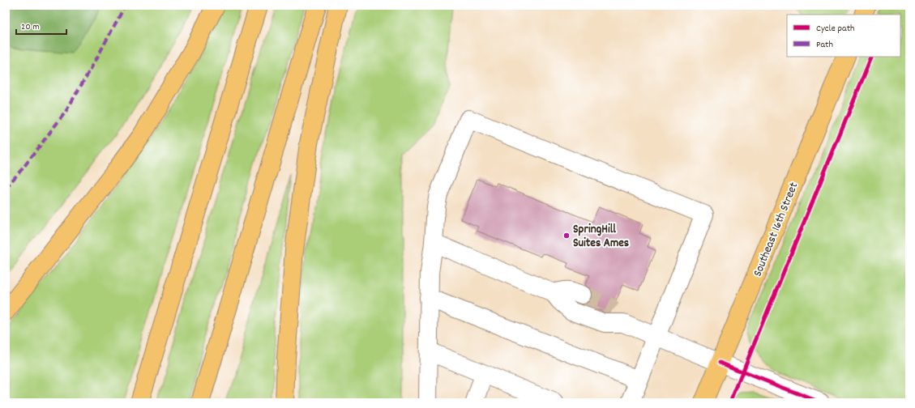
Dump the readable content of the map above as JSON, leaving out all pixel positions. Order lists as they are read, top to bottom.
{
  "streets": {
    "main road": ["Southeast 16th Street"]
  },
  "places": ["SpringHill Suites Ames"],
  "legend": ["Cycle path", "Path"],
  "scale_bar": "20 m"
}
